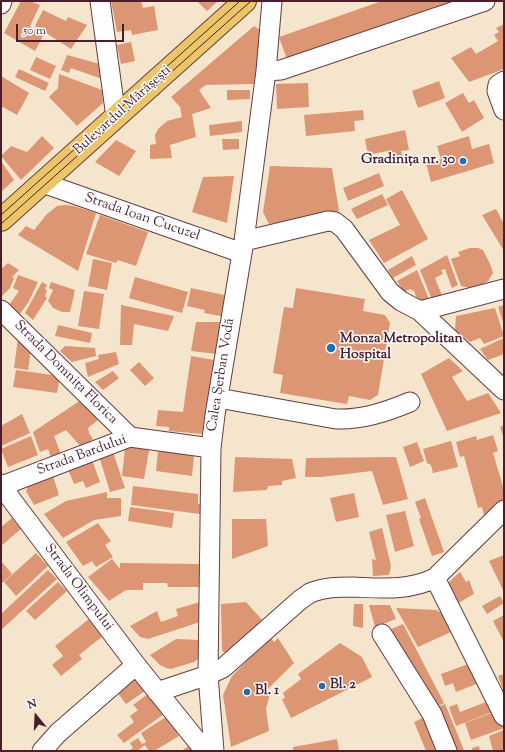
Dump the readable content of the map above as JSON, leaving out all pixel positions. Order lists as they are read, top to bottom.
{
  "streets": {
    "main road": ["Bulevardul Mărășești"],
    "street": [
      "Strada Ioan Cucuzel",
      "Strada Domnița Florica",
      "Calea Șerban Vodă",
      "Strada Bardului",
      "Strada Olimpului"
    ]
  },
  "crossings": [
    ["Bulevardul Mărășești", "Strada Ioan Cucuzel"],
    ["Strada Ioan Cucuzel", "Calea Șerban Vodă"],
    ["Strada Domnița Florica", "Strada Bardului"],
    ["Calea Șerban Vodă", "Strada Bardului"],
    ["Strada Bardului", "Strada Olimpului"]
  ],
  "places": [
    "Gradinița nr. 30",
    "Monza Metropolitan Hospital",
    "Bl. 2",
    "Bl. 1"
  ],
  "scale_bar": "50 m",
  "north": "top"
}
